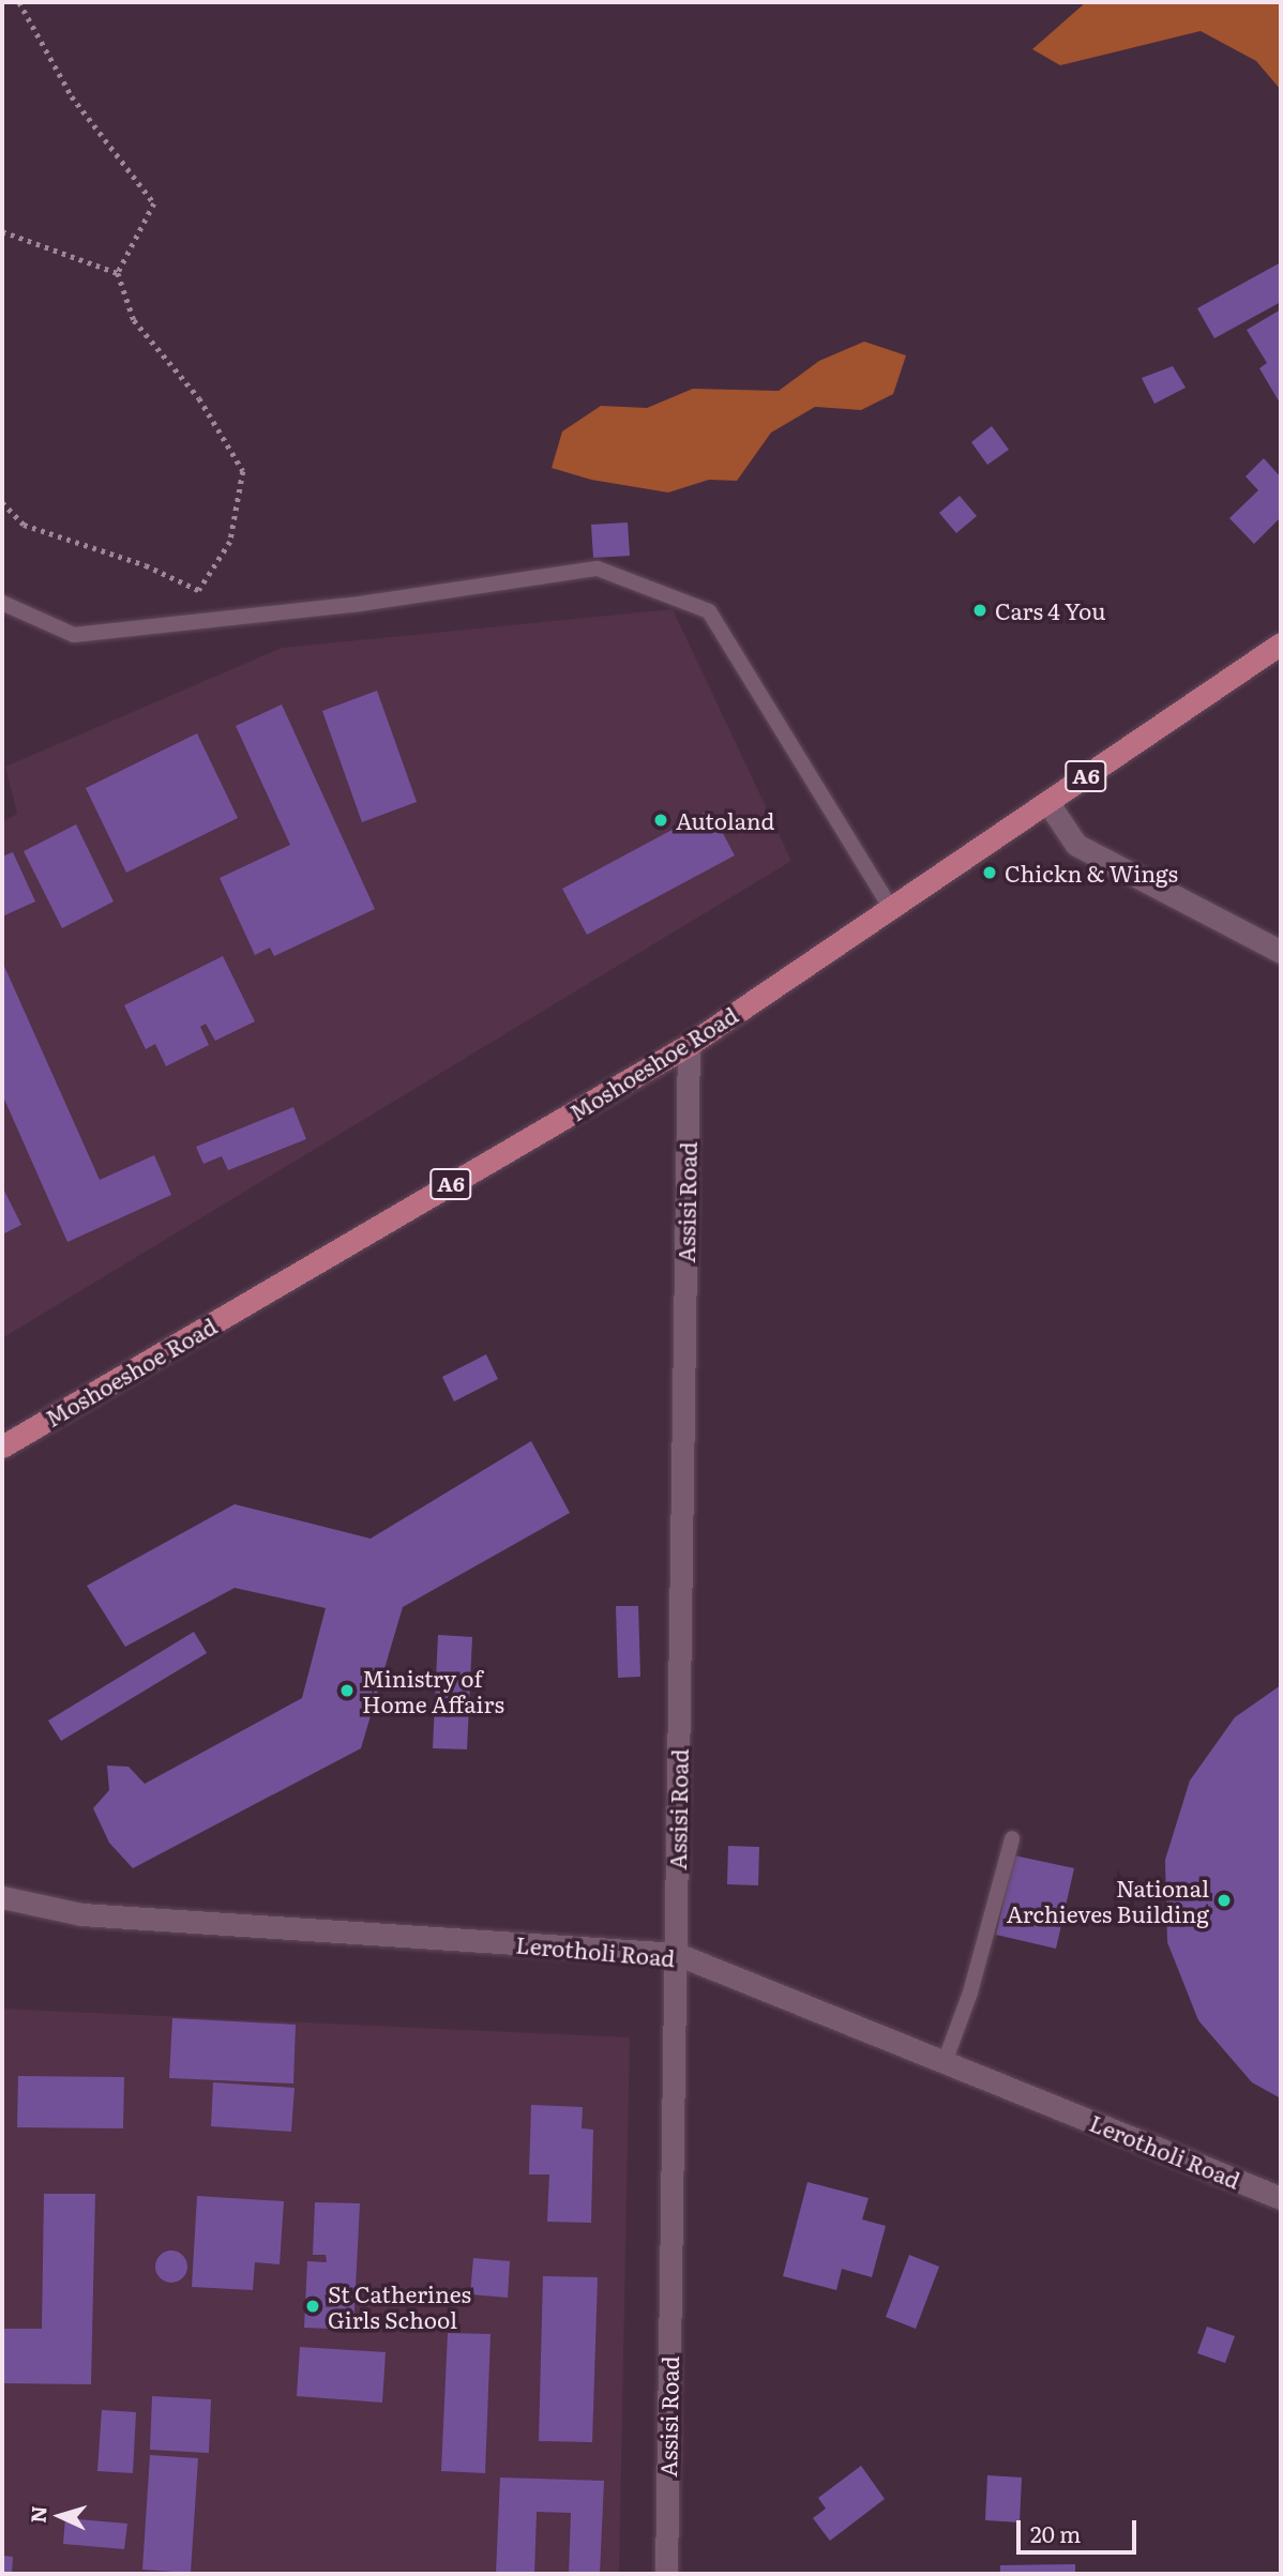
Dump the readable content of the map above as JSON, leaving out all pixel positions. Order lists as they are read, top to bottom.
{
  "streets": {
    "main road": ["A6", "Moshoeshoe Road"],
    "street": ["Assisi Road", "Lerotholi Road"]
  },
  "crossings": [
    ["Moshoeshoe Road", "Assisi Road"],
    ["Assisi Road", "Lerotholi Road"]
  ],
  "places": [
    "Cars 4 You",
    "Autoland",
    "Chickn & Wings",
    "Ministry of Home Affairs",
    "National Archieves Building",
    "St Catherines Girls School"
  ],
  "scale_bar": "20 m",
  "north": "left"
}
